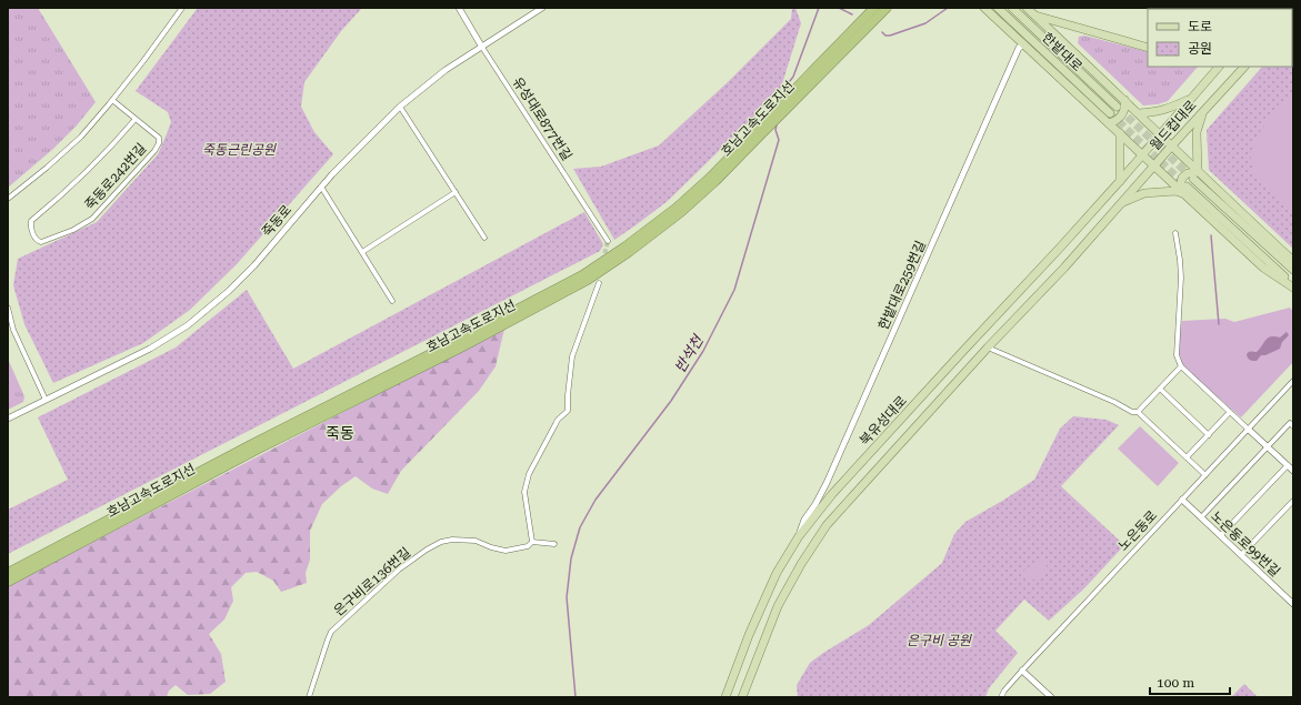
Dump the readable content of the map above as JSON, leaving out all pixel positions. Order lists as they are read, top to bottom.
{
  "streets": {
    "highway": ["호남고속도로지선"],
    "main road": ["한밭대로", "월드컵대로", "북유성대로"],
    "street": [
      "유성대로877번길",
      "죽동로242번길",
      "죽동로",
      "한밭대로259번길",
      "노은동로",
      "노은동로99번길",
      "은구비로136번길"
    ]
  },
  "crossings": [
    ["유성대로877번길", "죽동로"],
    ["월드컵대로", "북유성대로"],
    ["한밭대로259번길", "북유성대로"],
    ["노은동로", "노은동로99번길"]
  ],
  "districts": ["죽동"],
  "water": ["반석천"],
  "parks": ["죽동근린공원", "은구비 공원"],
  "legend": ["도로", "공원"],
  "scale_bar": "100 m"
}
